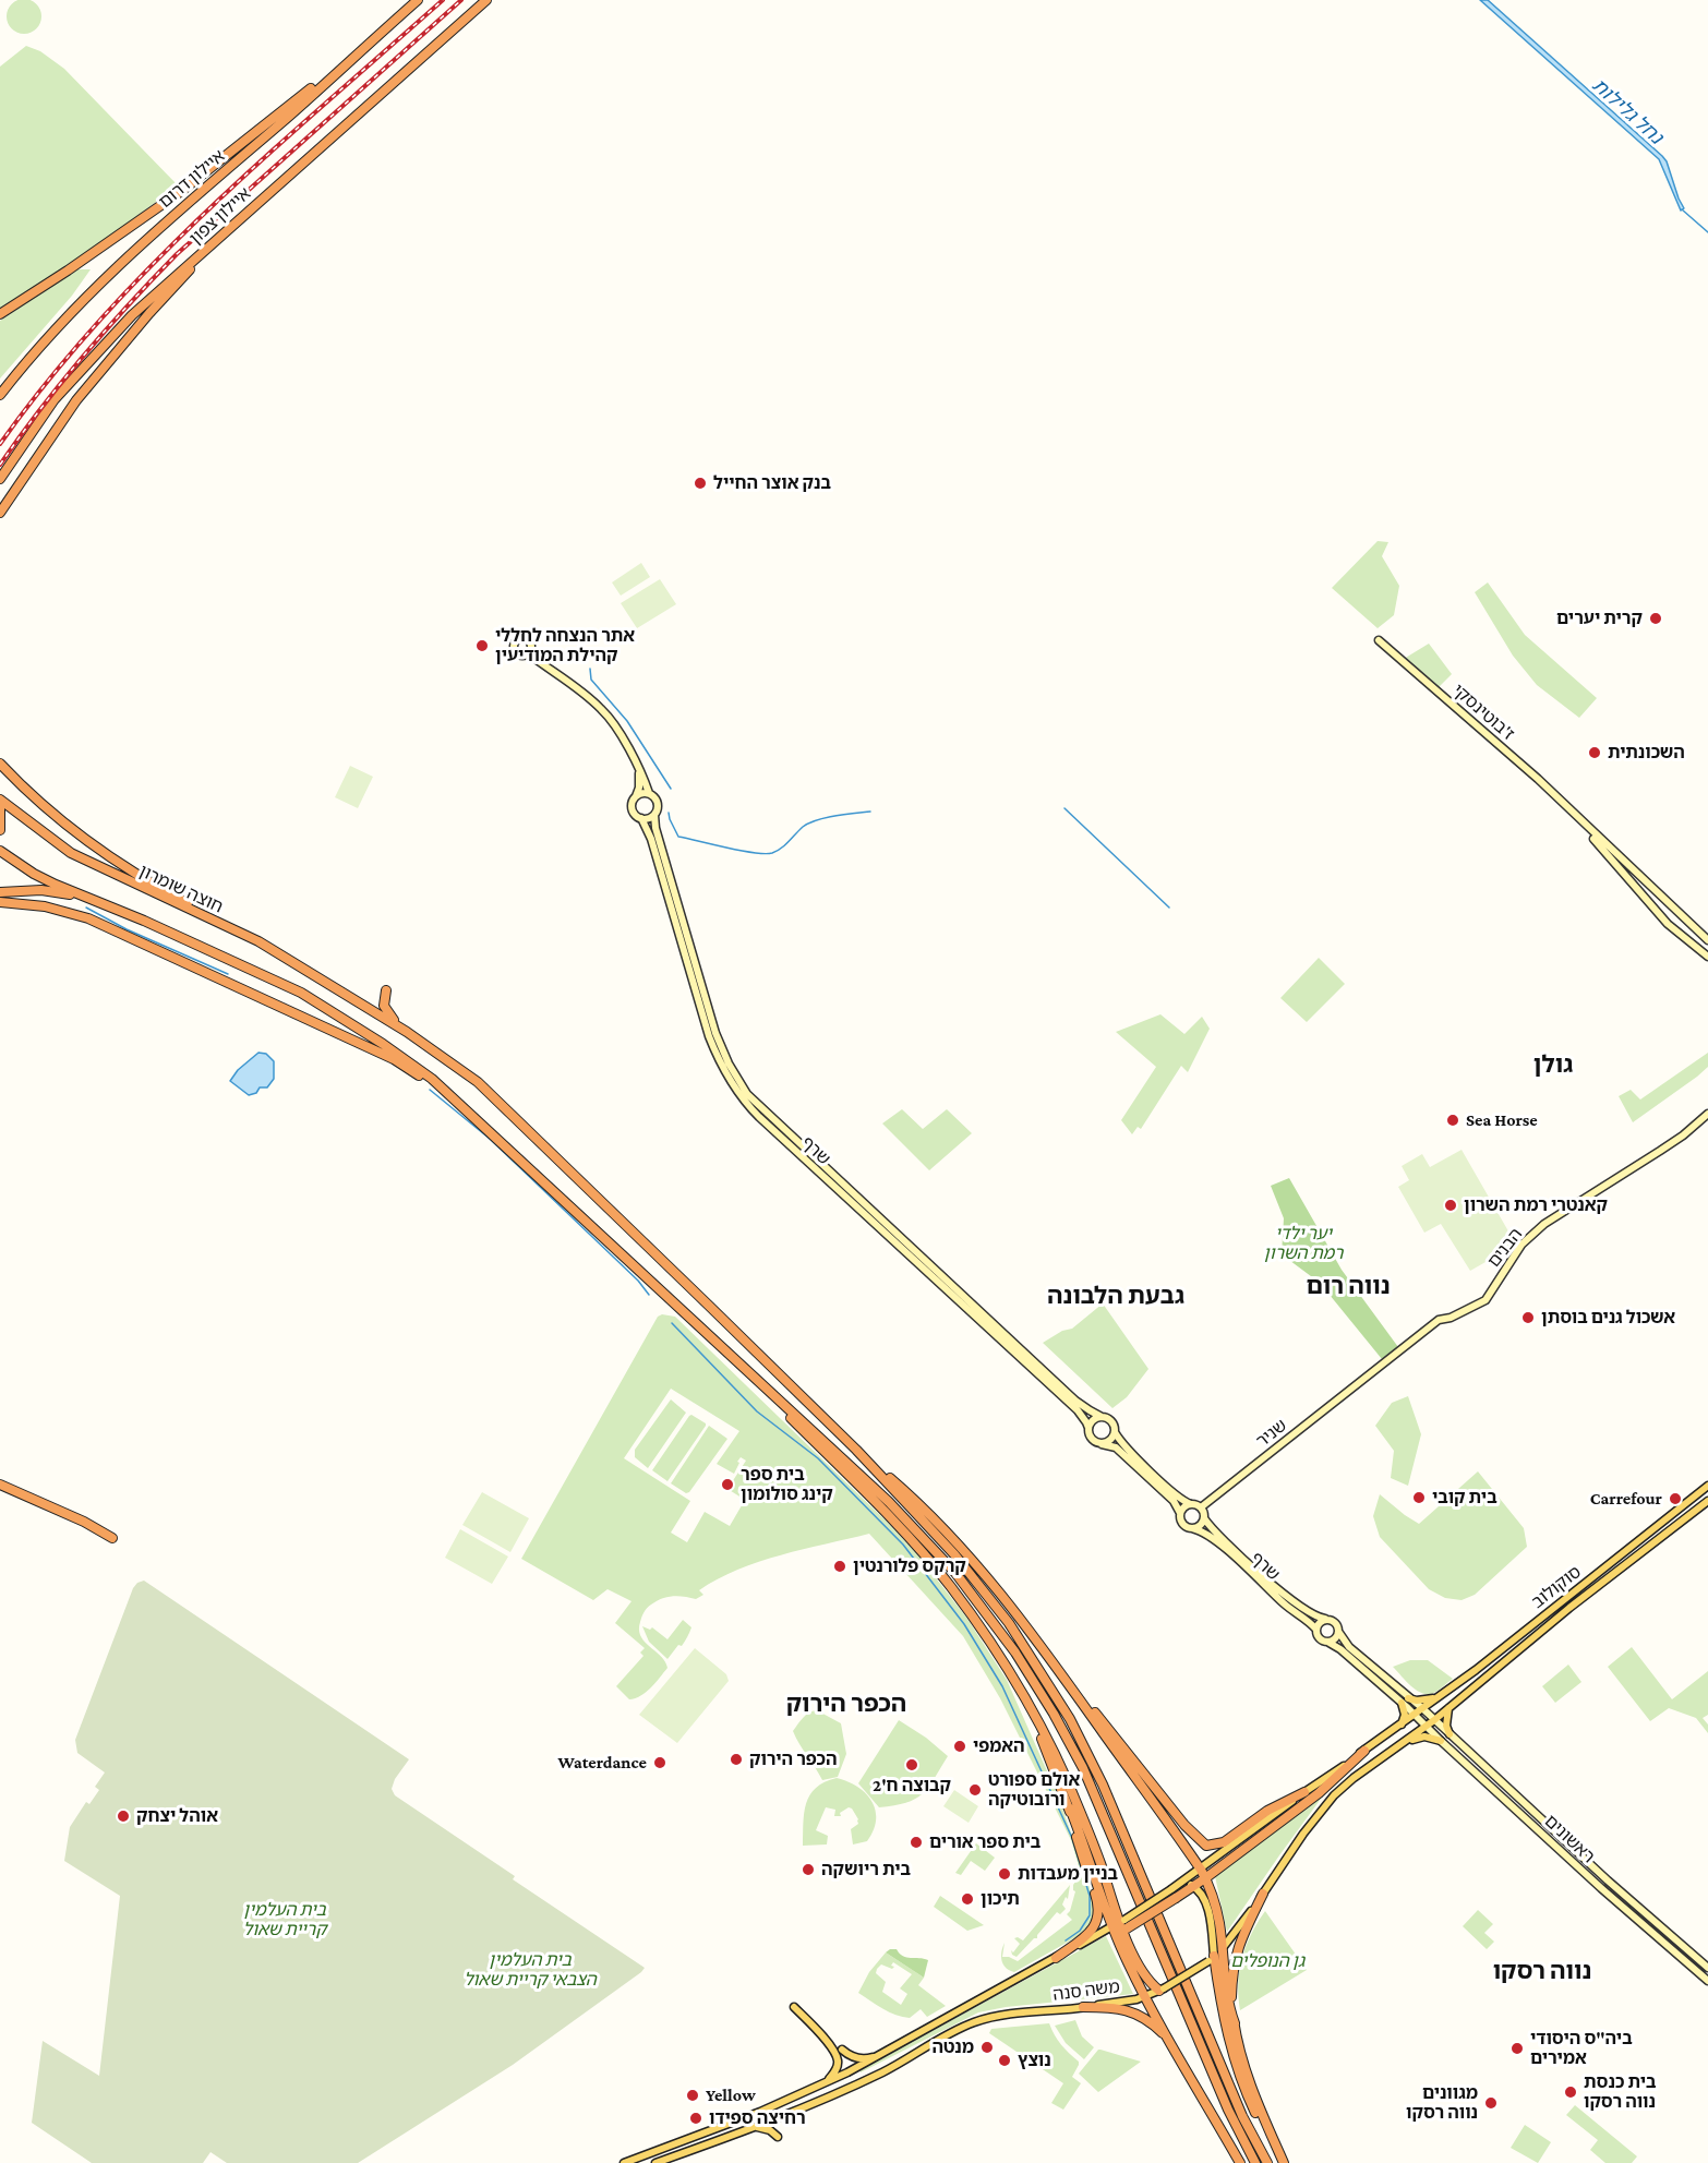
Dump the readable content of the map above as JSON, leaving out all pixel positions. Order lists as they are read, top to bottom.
{
  "streets": {
    "highway": ["איילון דרום", "איילון צפון", "חוצה שומרון"],
    "main road": ["סוקולוב", "משה סנה"],
    "street": [
      "ז'בוטינסקי",
      "שרף",
      "הבנים",
      "שניר",
      "ראשונים"
    ]
  },
  "crossings": [
    ["שרף", "שניר"],
    ["הבנים", "שניר"],
    ["סוקולוב", "ראשונים"],
    ["סוקולוב", "משה סנה"],
    ["ראשונים", "משה סנה"]
  ],
  "districts": [
    "גולן",
    "נווה רום",
    "גבעת הלבונה",
    "הכפר הירוק",
    "נווה רסקו"
  ],
  "water": ["נחל גלילות"],
  "parks": [
    "יער ילדי רמת השרון",
    "בית העלמין קריית שאול",
    "בית העלמין הצבאי קריית שאול",
    "גן הנופלים"
  ],
  "places": [
    "בנק אוצר החייל",
    "קרית יערים",
    "אתר הנצחה לחללי קהילת המודיעין",
    "השכונתית",
    "Sea Horse",
    "קאנטרי רמת השרון",
    "אשכול גנים בוסתן",
    "בית ספר קינג סולומון",
    "בית קובי",
    "Carrefour",
    "קרקס פלורנטין",
    "האמפי",
    "הכפר הירוק",
    "Waterdance",
    "קבוצה ח'2",
    "אולם ספורט ורובוטיקה",
    "אוהל יצחק",
    "בית ספר אורים",
    "בית ריושקה",
    "בניין מעבדות",
    "תיכון",
    "מנטה",
    "ביה\"ס היסודי אמירים",
    "נוצץ",
    "בית כנסת נווה רסקו",
    "Yellow",
    "מגוונים נווה רסקו",
    "רחיצה ספידו"
  ]
}
